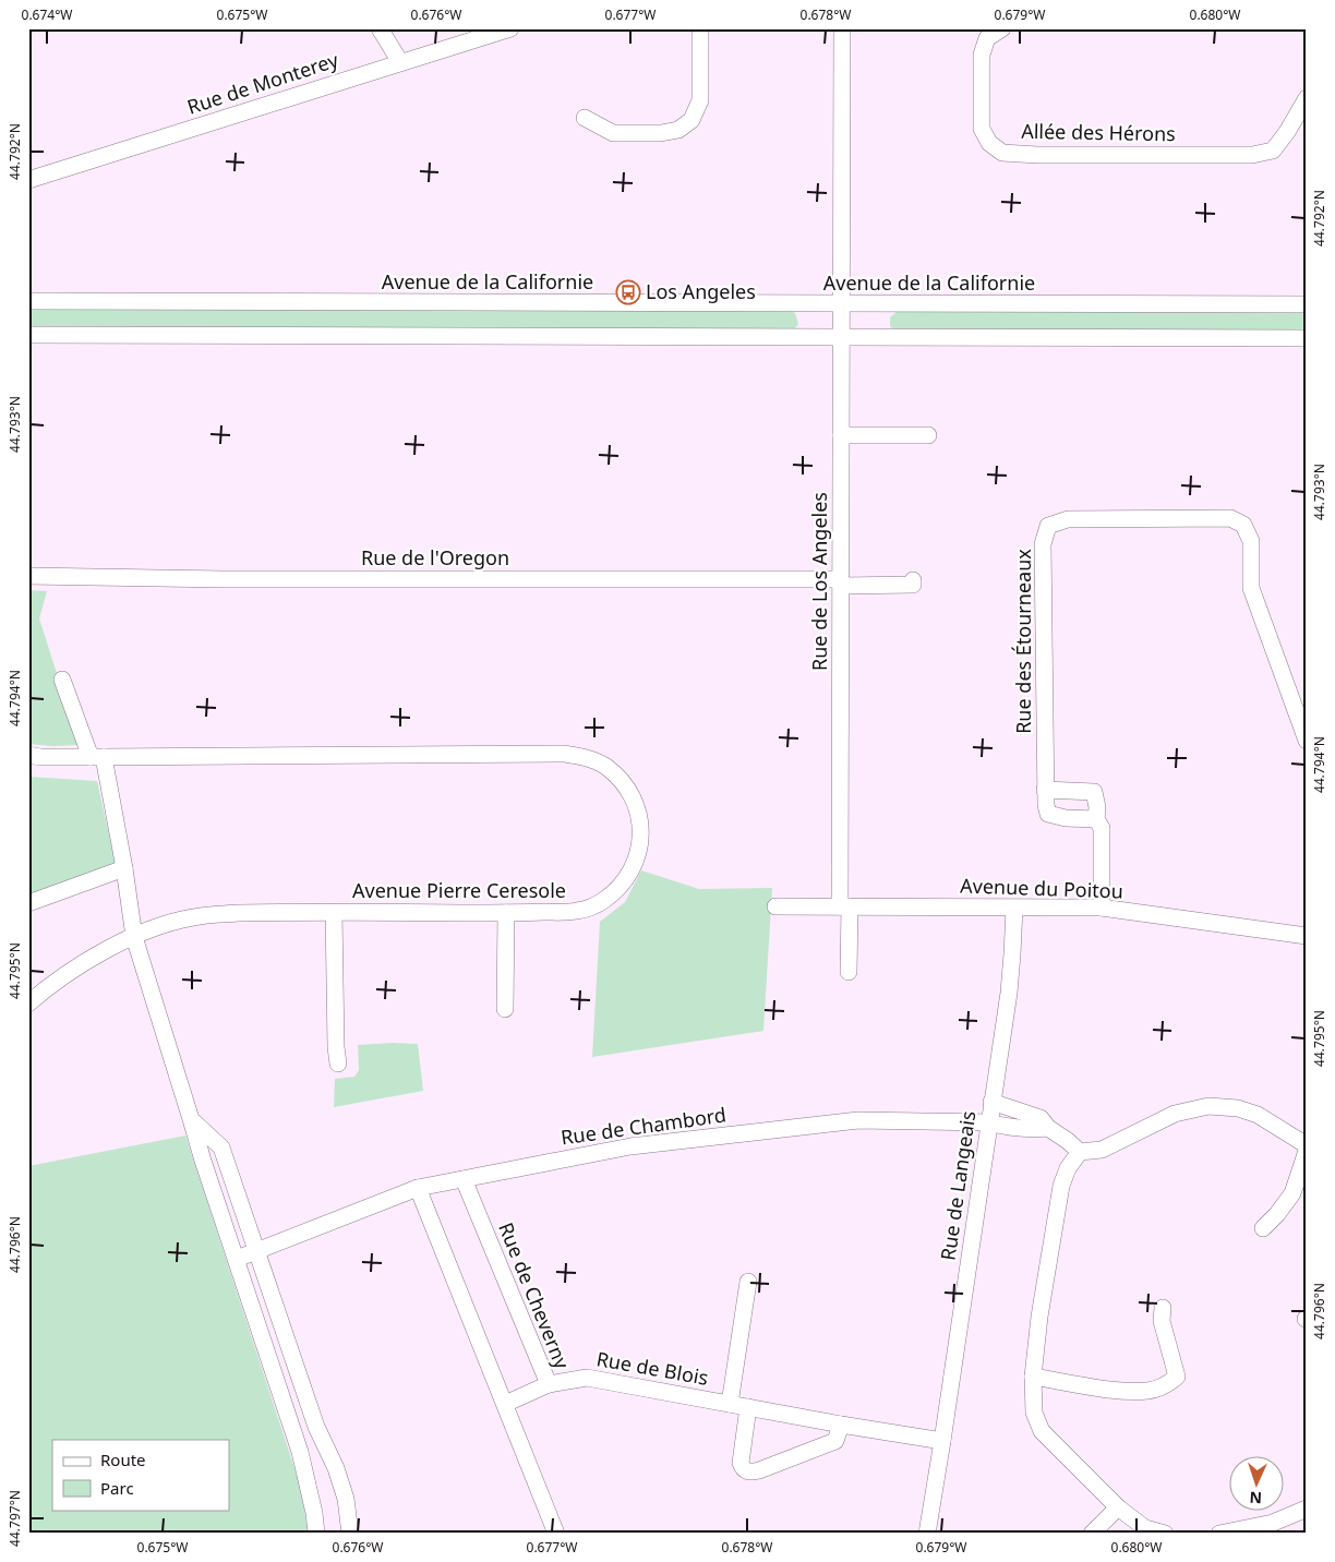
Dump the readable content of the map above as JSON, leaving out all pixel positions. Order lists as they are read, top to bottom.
{
  "streets": {
    "street": [
      "Rue de Monterey",
      "Allée des Hérons",
      "Avenue de la Californie",
      "Rue de l'Oregon",
      "Rue de Los Angeles",
      "Rue des Étourneaux",
      "Avenue du Poitou",
      "Avenue Pierre Ceresole",
      "Rue de Chambord",
      "Rue de Langeais",
      "Rue de Cheverny",
      "Rue de Blois"
    ]
  },
  "crossings": [
    ["Avenue de la Californie", "Rue de Los Angeles"],
    ["Rue de l'Oregon", "Rue de Los Angeles"],
    ["Rue de Los Angeles", "Avenue du Poitou"],
    ["Avenue du Poitou", "Rue de Langeais"],
    ["Rue de Chambord", "Rue de Langeais"],
    ["Rue de Chambord", "Rue de Cheverny"],
    ["Rue de Langeais", "Rue de Blois"],
    ["Rue de Cheverny", "Rue de Blois"]
  ],
  "places": {
    "bus stop": ["Los Angeles"]
  },
  "legend": ["Route", "Parc"],
  "north": "bottom",
  "coordinates": [
    "0.674°W",
    "0.675°W",
    "0.676°W",
    "0.677°W",
    "0.678°W",
    "0.679°W",
    "0.680°W",
    "44.792°N",
    "44.793°N",
    "44.794°N",
    "44.795°N",
    "44.796°N",
    "44.797°N"
  ]
}
